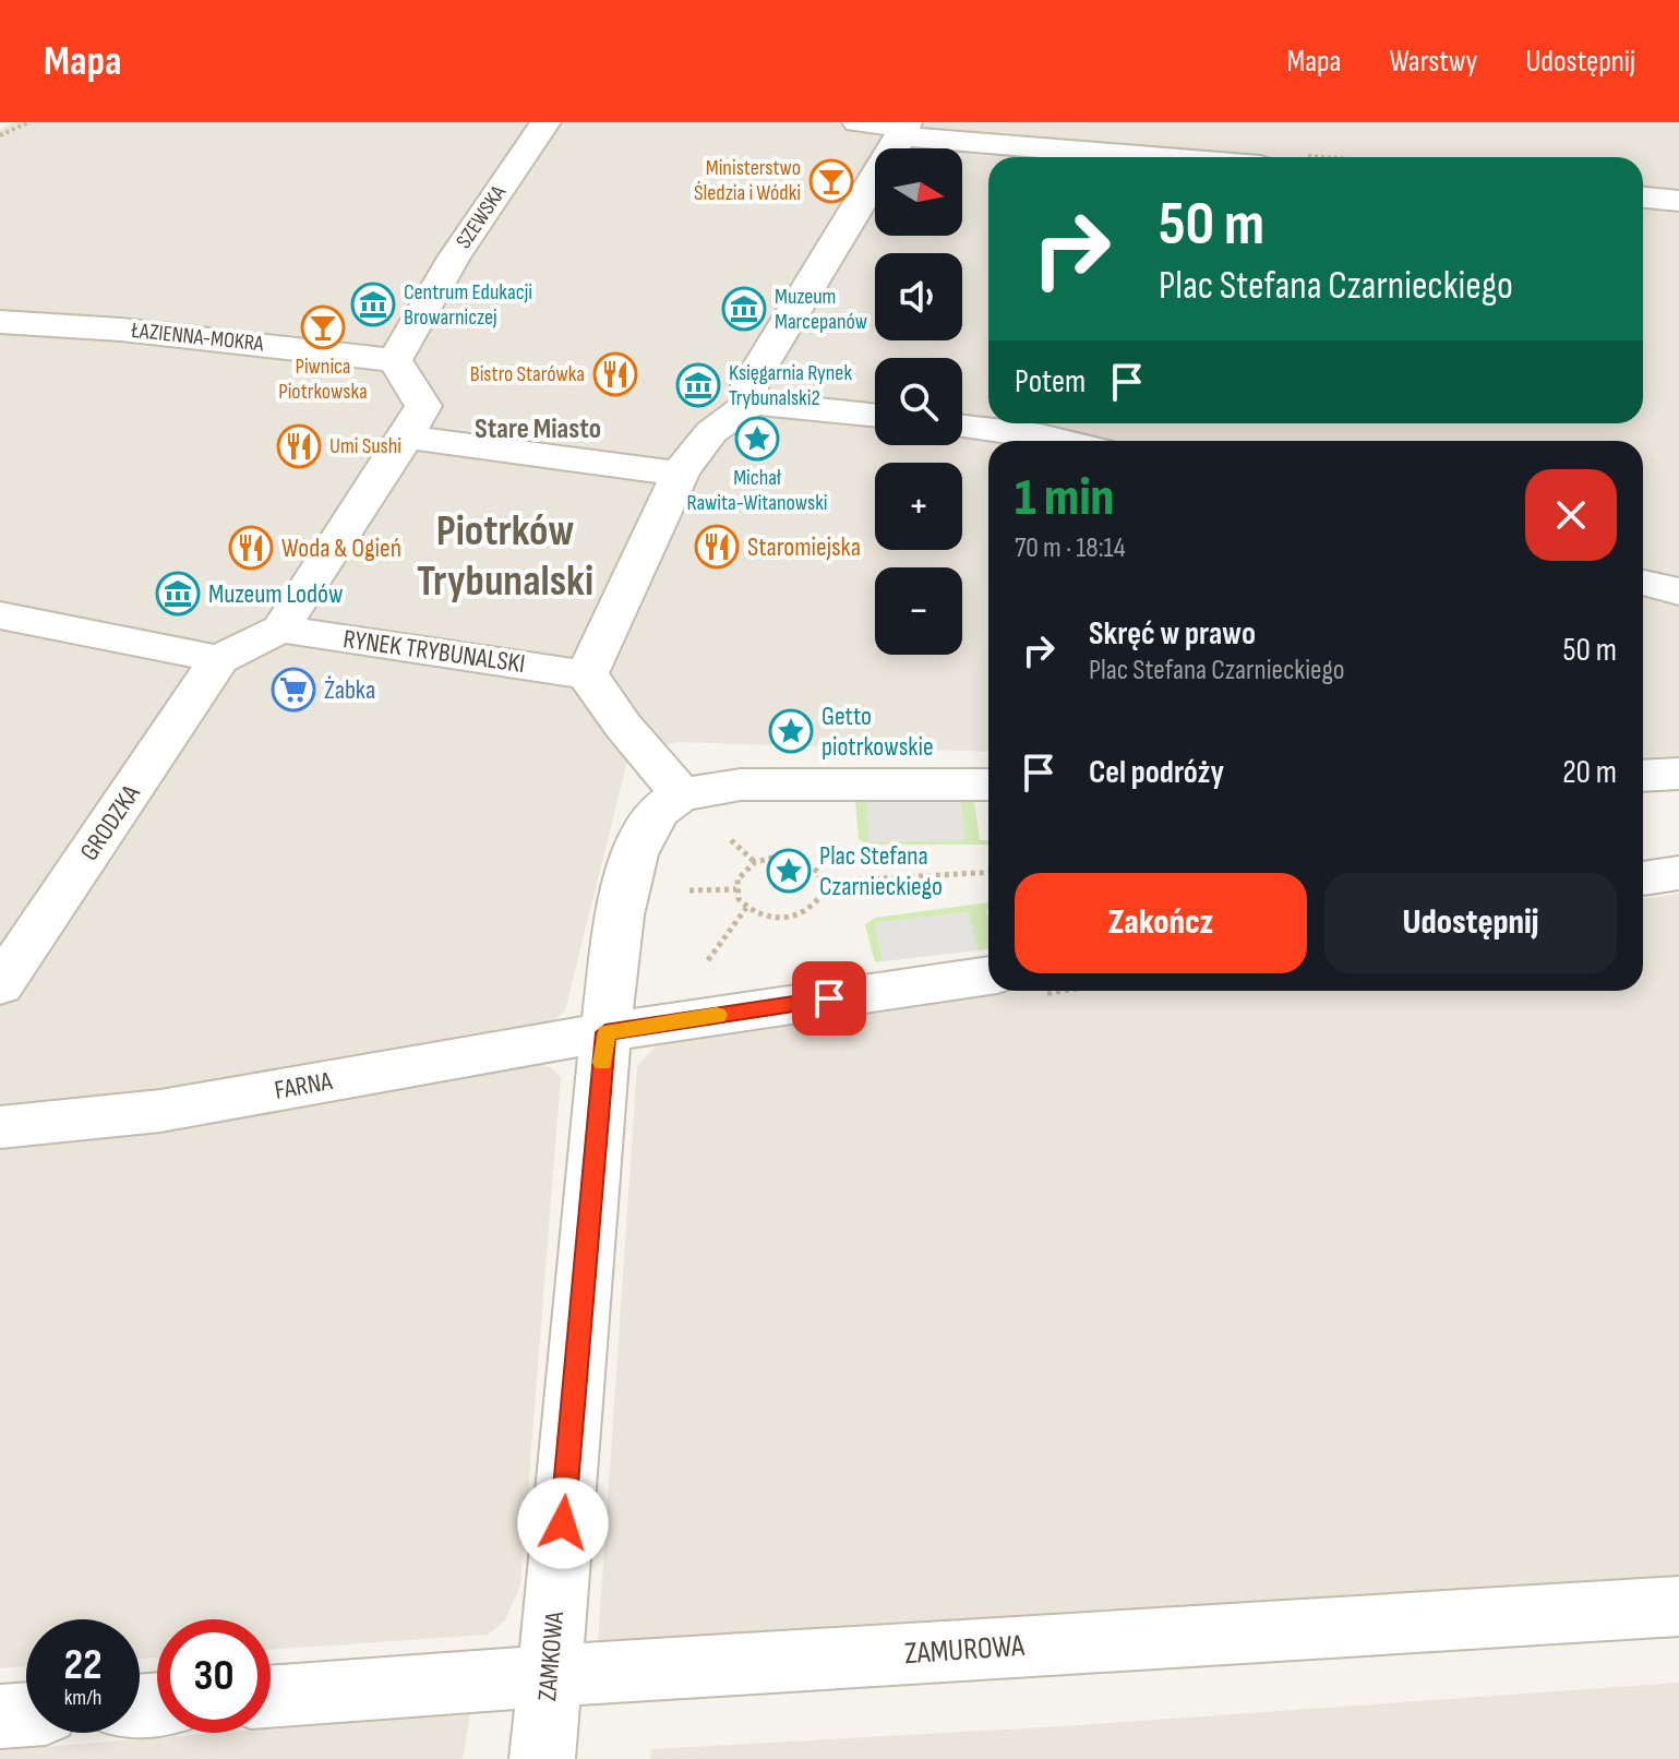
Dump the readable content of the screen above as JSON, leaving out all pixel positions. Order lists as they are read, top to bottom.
{
  "streets": {
    "street": [
      "SZEWSKA",
      "ŁAZIENNA-MOKRA",
      "RYNEK TRYBUNALSKI",
      "GRODZKA",
      "FARNA",
      "ZAMUROWA",
      "ZAMKOWA"
    ]
  },
  "crossings": [
    ["SZEWSKA", "ŁAZIENNA-MOKRA"],
    ["FARNA", "ZAMKOWA"],
    ["ZAMUROWA", "ZAMKOWA"]
  ],
  "districts": ["Stare Miasto", "Piotrków Trybunalski"],
  "places": {
    "bar": ["Ministerstwo Śledzia i Wódki", "Piwnica Piotrkowska"],
    "museum": [
      "Centrum Edukacji Browarniczej",
      "Muzeum Marcepanów",
      "Księgarnia Rynek Trybunalski2",
      "Muzeum Lodów"
    ],
    "restaurant": [
      "Bistro Starówka",
      "Umi Sushi",
      "Staromiejska",
      "Woda & Ogień"
    ],
    "place": ["Michał Rawita-Witanowski", "Getto piotrkowskie", "Plac Stefana Czarnieckiego"],
    "supermarket": ["Żabka"]
  },
  "north": "right",
  "page": {
    "header": "Mapa",
    "nav": ["Mapa", "Warstwy", "Udostępnij"],
    "map_buttons": ["+", "−"],
    "turn": ["50 m", "Plac Stefana Czarnieckiego"],
    "then": "Potem",
    "heading": ["1 min", "70 m · 18:14"],
    "list": [
      {
        "name": "Skręć w prawo",
        "note": "Plac Stefana Czarnieckiego",
        "value": "50 m"
      },
      {
        "name": "Cel podróży",
        "value": "20 m"
      }
    ],
    "buttons": ["Zakończ", "Udostępnij"],
    "speed": "22 km/h",
    "limit": "30"
  }
}
